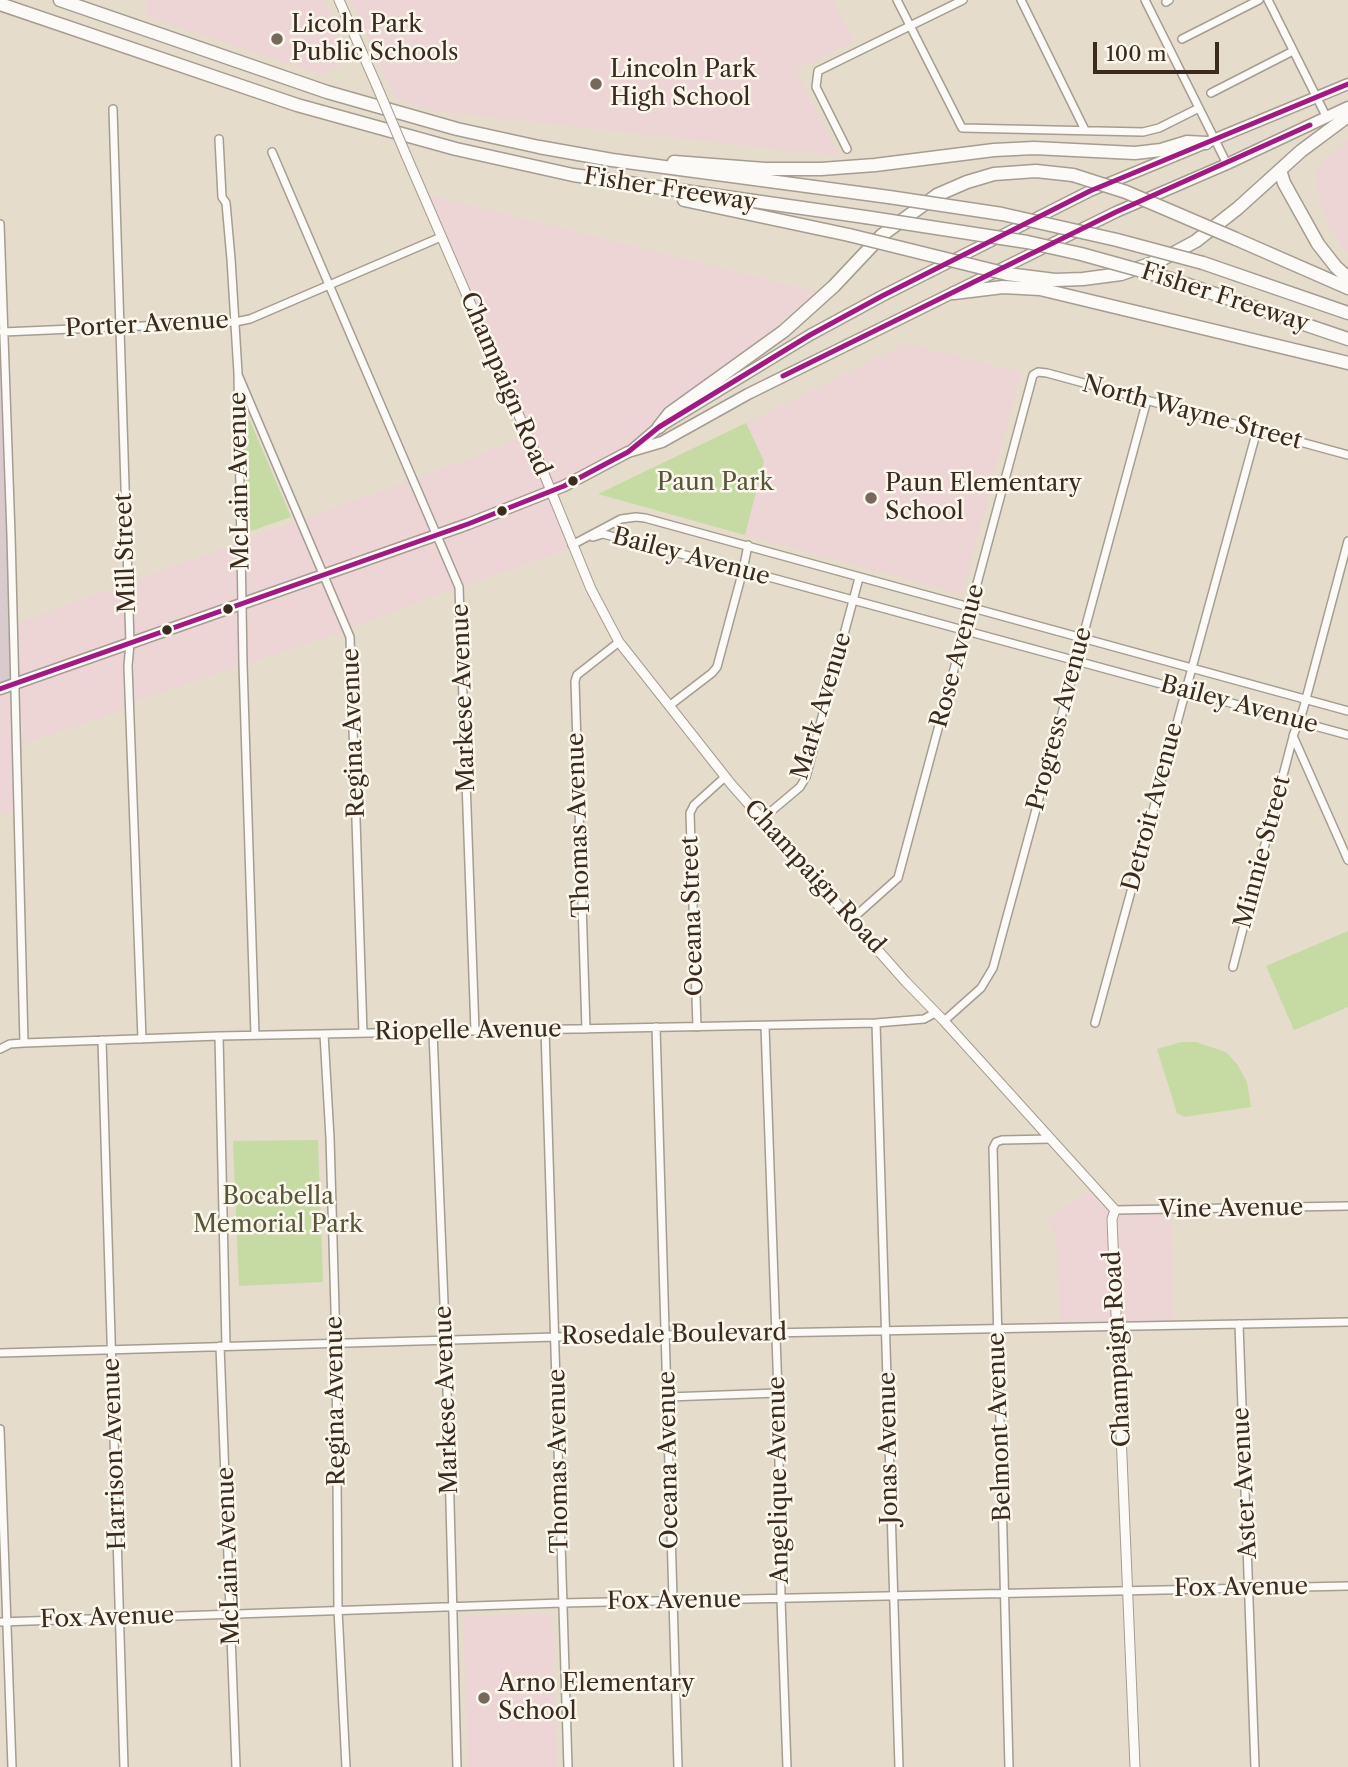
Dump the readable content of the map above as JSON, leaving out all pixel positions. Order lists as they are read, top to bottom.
{
  "streets": {
    "highway": ["Fisher Freeway"],
    "street": [
      "Porter Avenue",
      "Champaign Road",
      "North Wayne Street",
      "McLain Avenue",
      "Mill Street",
      "Bailey Avenue",
      "Rose Avenue",
      "Markese Avenue",
      "Mark Avenue",
      "Progress Avenue",
      "Regina Avenue",
      "Detroit Avenue",
      "Thomas Avenue",
      "Minnie Street",
      "Oceana Street",
      "Riopelle Avenue",
      "Vine Avenue",
      "Rosedale Boulevard",
      "Belmont Avenue",
      "Jonas Avenue",
      "Harrison Avenue",
      "Oceana Avenue",
      "Angelique Avenue",
      "Aster Avenue",
      "Fox Avenue"
    ]
  },
  "crossings": [
    ["Porter Avenue", "Champaign Road"],
    ["Porter Avenue", "McLain Avenue"],
    ["Porter Avenue", "Mill Street"],
    ["Porter Avenue", "Markese Avenue"],
    ["Champaign Road", "Bailey Avenue"],
    ["Champaign Road", "Rose Avenue"],
    ["Champaign Road", "Mark Avenue"],
    ["Champaign Road", "Progress Avenue"],
    ["Champaign Road", "Thomas Avenue"],
    ["Champaign Road", "Oceana Street"],
    ["Champaign Road", "Riopelle Avenue"],
    ["Champaign Road", "Vine Avenue"],
    ["Champaign Road", "Rosedale Boulevard"],
    ["Champaign Road", "Belmont Avenue"],
    ["Champaign Road", "Fox Avenue"],
    ["North Wayne Street", "Rose Avenue"],
    ["North Wayne Street", "Progress Avenue"],
    ["North Wayne Street", "Detroit Avenue"],
    ["McLain Avenue", "Regina Avenue"],
    ["McLain Avenue", "Riopelle Avenue"],
    ["McLain Avenue", "Rosedale Boulevard"],
    ["McLain Avenue", "Fox Avenue"],
    ["Mill Street", "Riopelle Avenue"],
    ["Bailey Avenue", "Rose Avenue"],
    ["Bailey Avenue", "Mark Avenue"],
    ["Bailey Avenue", "Progress Avenue"],
    ["Bailey Avenue", "Detroit Avenue"],
    ["Bailey Avenue", "Minnie Street"],
    ["Markese Avenue", "Riopelle Avenue"],
    ["Markese Avenue", "Rosedale Boulevard"],
    ["Markese Avenue", "Fox Avenue"],
    ["Regina Avenue", "Riopelle Avenue"],
    ["Regina Avenue", "Rosedale Boulevard"],
    ["Regina Avenue", "Fox Avenue"],
    ["Thomas Avenue", "Riopelle Avenue"],
    ["Thomas Avenue", "Rosedale Boulevard"],
    ["Thomas Avenue", "Fox Avenue"],
    ["Oceana Street", "Riopelle Avenue"],
    ["Riopelle Avenue", "Jonas Avenue"],
    ["Riopelle Avenue", "Harrison Avenue"],
    ["Riopelle Avenue", "Oceana Avenue"],
    ["Riopelle Avenue", "Angelique Avenue"],
    ["Rosedale Boulevard", "Belmont Avenue"],
    ["Rosedale Boulevard", "Jonas Avenue"],
    ["Rosedale Boulevard", "Harrison Avenue"],
    ["Rosedale Boulevard", "Oceana Avenue"],
    ["Rosedale Boulevard", "Angelique Avenue"],
    ["Rosedale Boulevard", "Aster Avenue"],
    ["Belmont Avenue", "Fox Avenue"],
    ["Jonas Avenue", "Fox Avenue"],
    ["Harrison Avenue", "Fox Avenue"],
    ["Oceana Avenue", "Fox Avenue"],
    ["Angelique Avenue", "Fox Avenue"],
    ["Aster Avenue", "Fox Avenue"]
  ],
  "parks": ["Paun Park", "Bocabella Memorial Park"],
  "places": [
    "Licoln Park Public Schools",
    "Lincoln Park High School",
    "Paun Elementary School",
    "Arno Elementary School"
  ],
  "scale_bar": "100 m"
}
